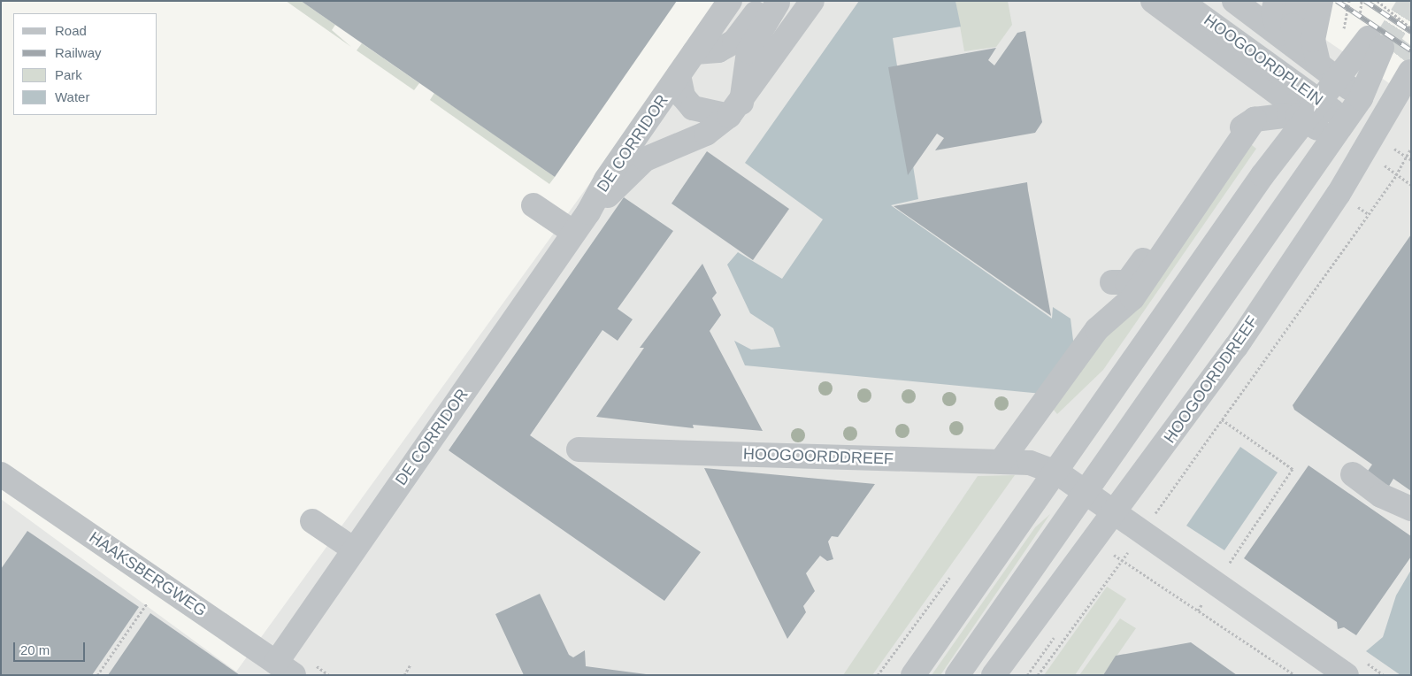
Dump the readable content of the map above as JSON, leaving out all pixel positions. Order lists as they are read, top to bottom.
{
  "streets": {
    "street": [
      "HOOGOORDPLEIN",
      "DE CORRIDOR",
      "HOOGOORDDREEF",
      "HAAKSBERGWEG"
    ]
  },
  "crossings": [
    ["DE CORRIDOR", "HAAKSBERGWEG"]
  ],
  "legend": [
    "Road",
    "Railway",
    "Park",
    "Water"
  ],
  "scale_bar": "20 m"
}
